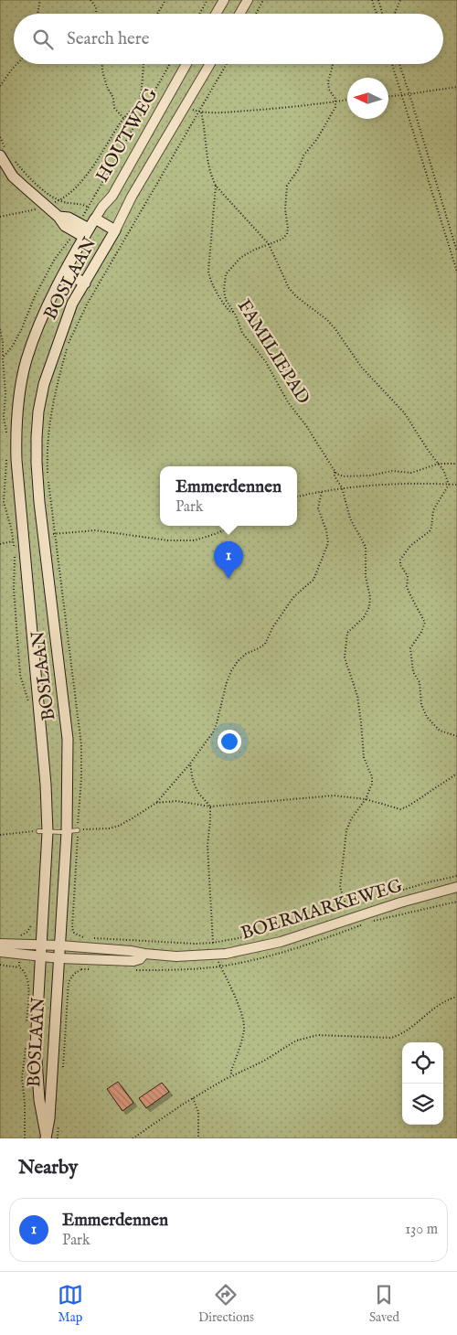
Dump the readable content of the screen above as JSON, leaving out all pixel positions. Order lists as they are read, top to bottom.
{
  "streets": {
    "main road": ["HOUTWEG", "BOSLAAN"],
    "street": ["BOERMARKEWEG"],
    "path": ["FAMILIEPAD"]
  },
  "crossings": [
    ["HOUTWEG", "BOSLAAN"],
    ["BOSLAAN", "BOERMARKEWEG"]
  ],
  "north": "left",
  "page": {
    "search": "Search here",
    "popup": ["Emmerdennen", "Park"],
    "pins": "1",
    "heading": "Nearby",
    "list": [
      {
        "mark": "1",
        "name": "Emmerdennen",
        "note": "Park",
        "value": "130 m"
      }
    ],
    "nav": ["Map", "Directions", "Saved"]
  }
}
